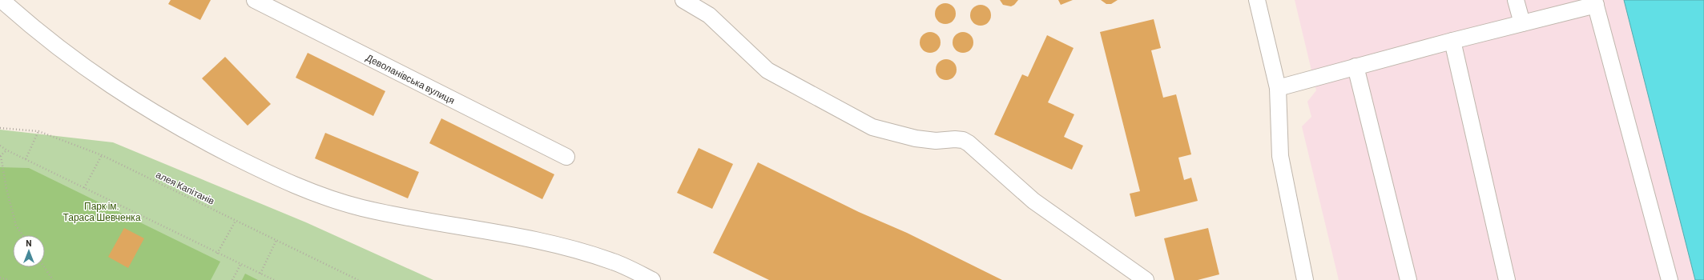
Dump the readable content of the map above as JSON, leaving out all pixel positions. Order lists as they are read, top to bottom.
{
  "streets": {
    "street": ["Деволанівська вулиця"],
    "path": ["алея Капітанів"]
  },
  "parks": ["Парк ім. Тараса Шевченка"],
  "north": "top"
}
